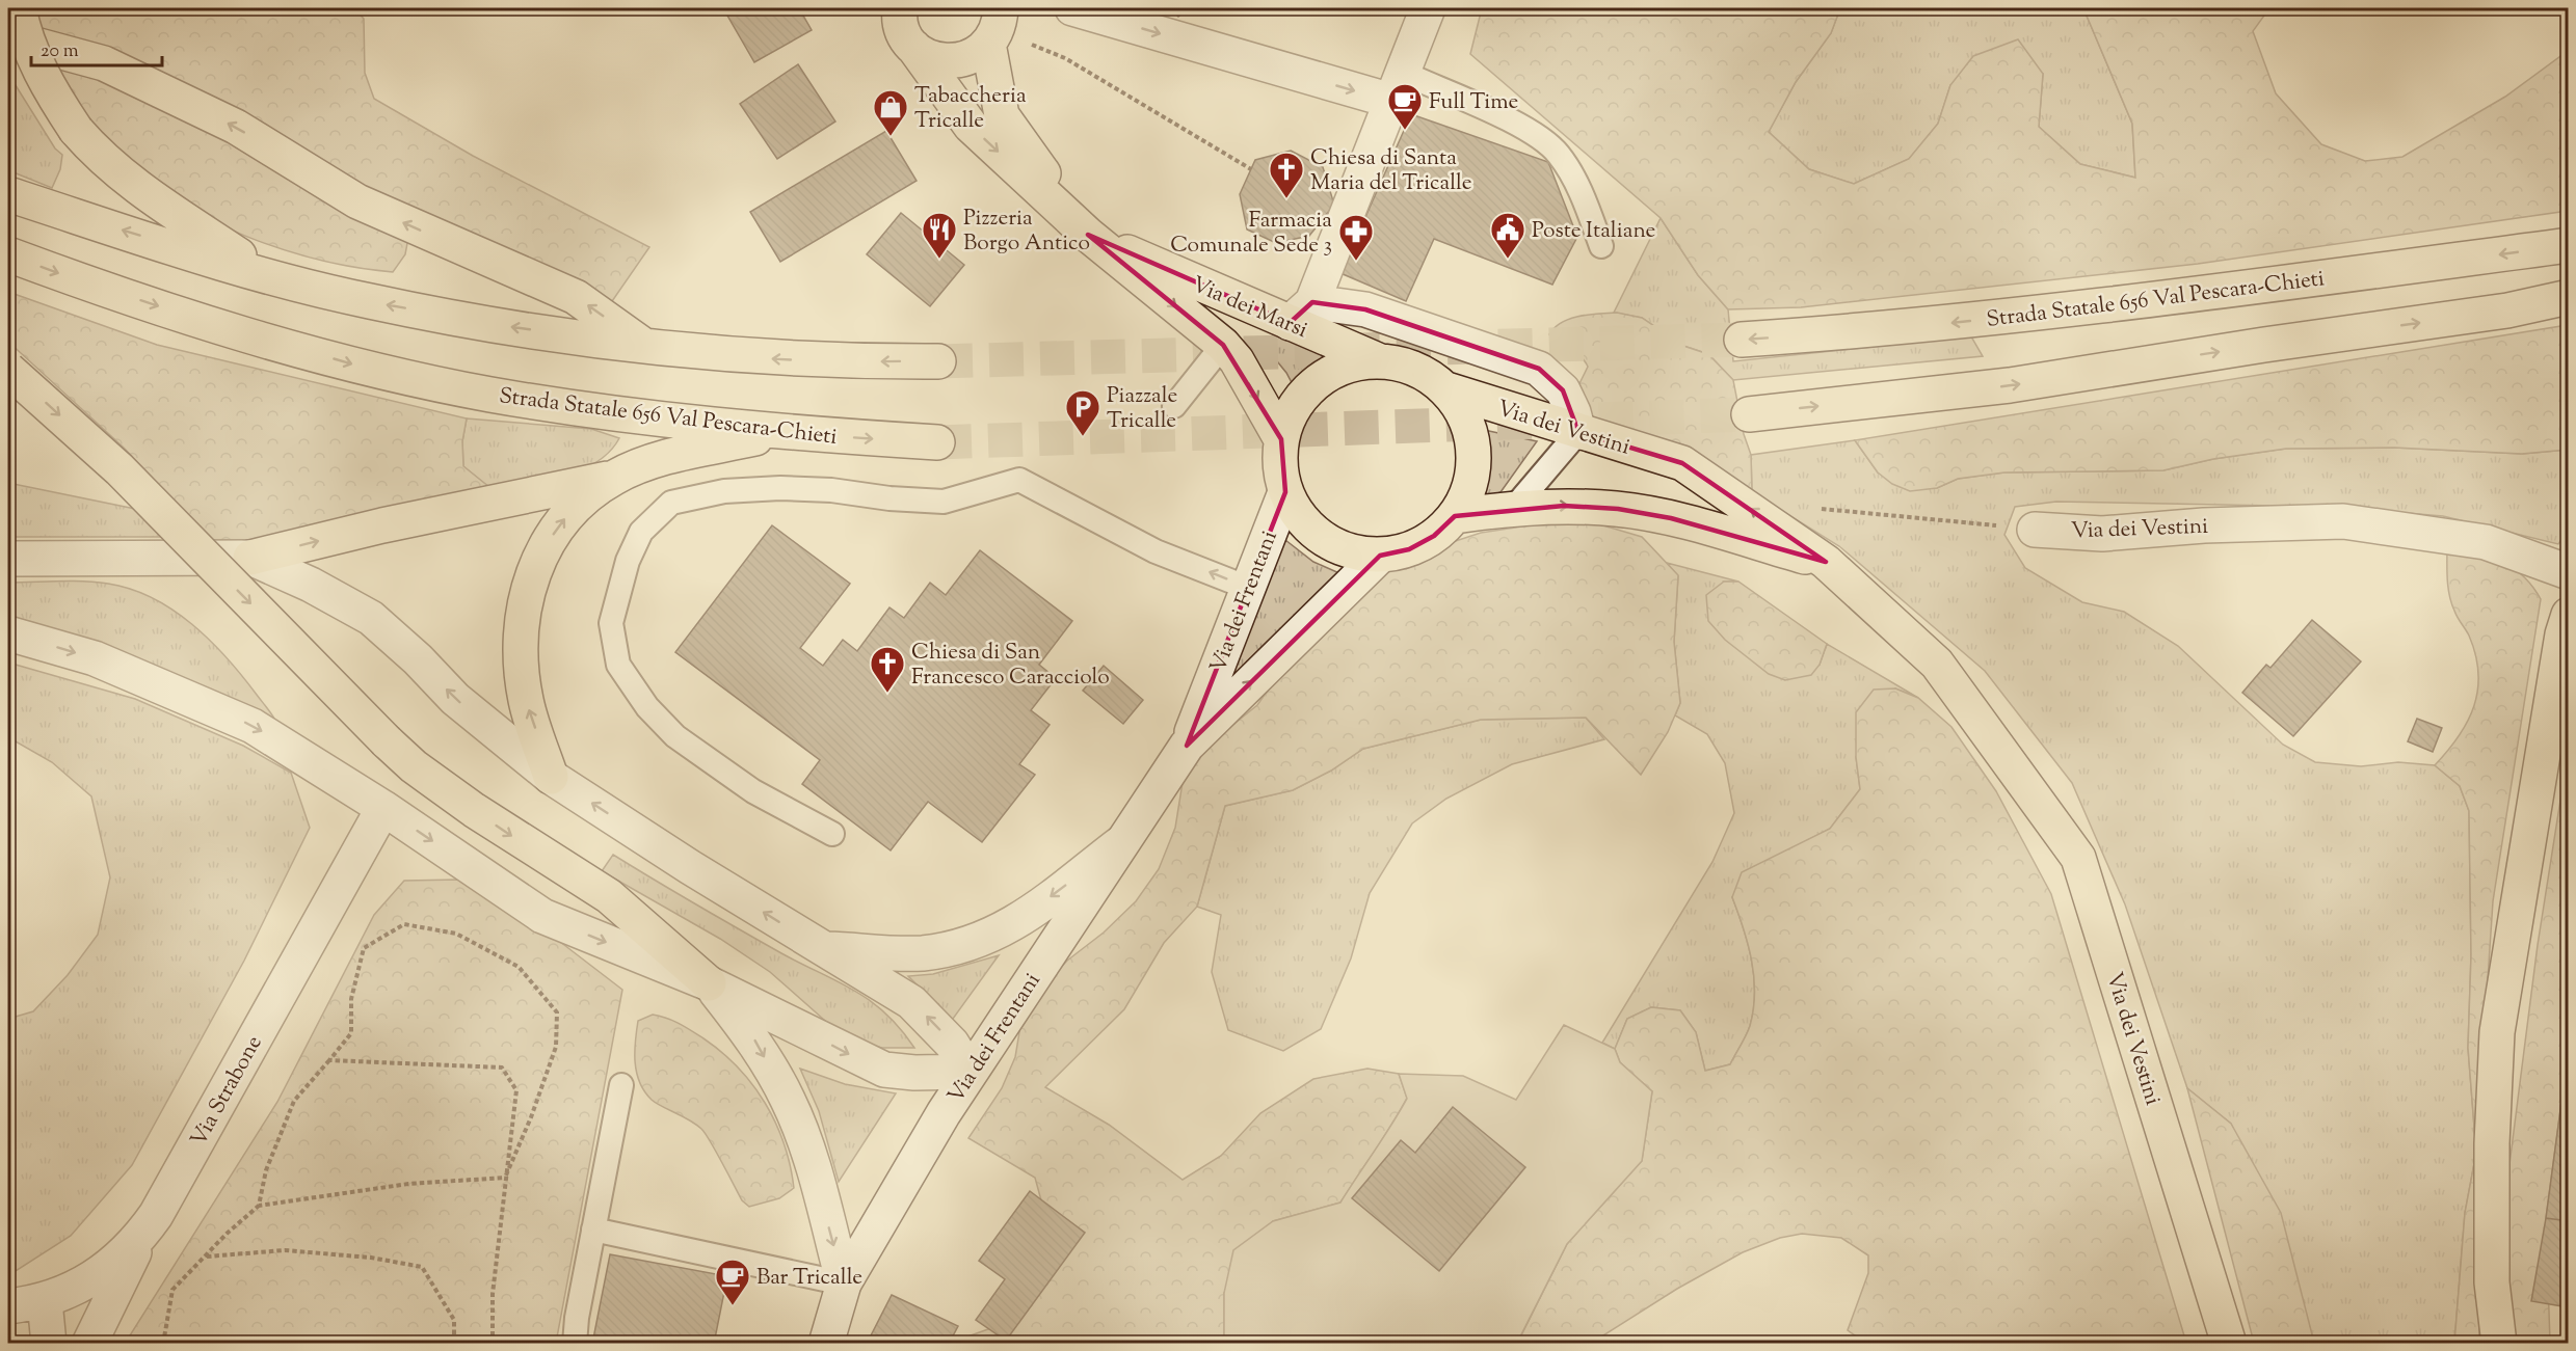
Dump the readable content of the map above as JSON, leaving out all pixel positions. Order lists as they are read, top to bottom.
{
  "streets": {
    "main road": ["Strada Statale 656 Val Pescara-Chieti", "Via dei Marsi", "Via dei Vestini"],
    "street": ["Via dei Frentani", "Via Strabone"]
  },
  "crossings": [
    ["Via dei Marsi", "Via dei Vestini"],
    ["Via dei Marsi", "Via dei Frentani"],
    ["Via dei Vestini", "Via dei Frentani"]
  ],
  "places": {
    "cafe": ["Full Time", "Bar Tricalle"],
    "shop": ["Tabaccheria Tricalle"],
    "church": ["Chiesa di Santa Maria del Tricalle", "Chiesa di San Francesco Caracciolo"],
    "restaurant": ["Pizzeria Borgo Antico"],
    "public building": ["Poste Italiane"],
    "pharmacy": ["Farmacia Comunale Sede 3"],
    "parking": ["Piazzale Tricalle"]
  },
  "scale_bar": "20 m"
}
